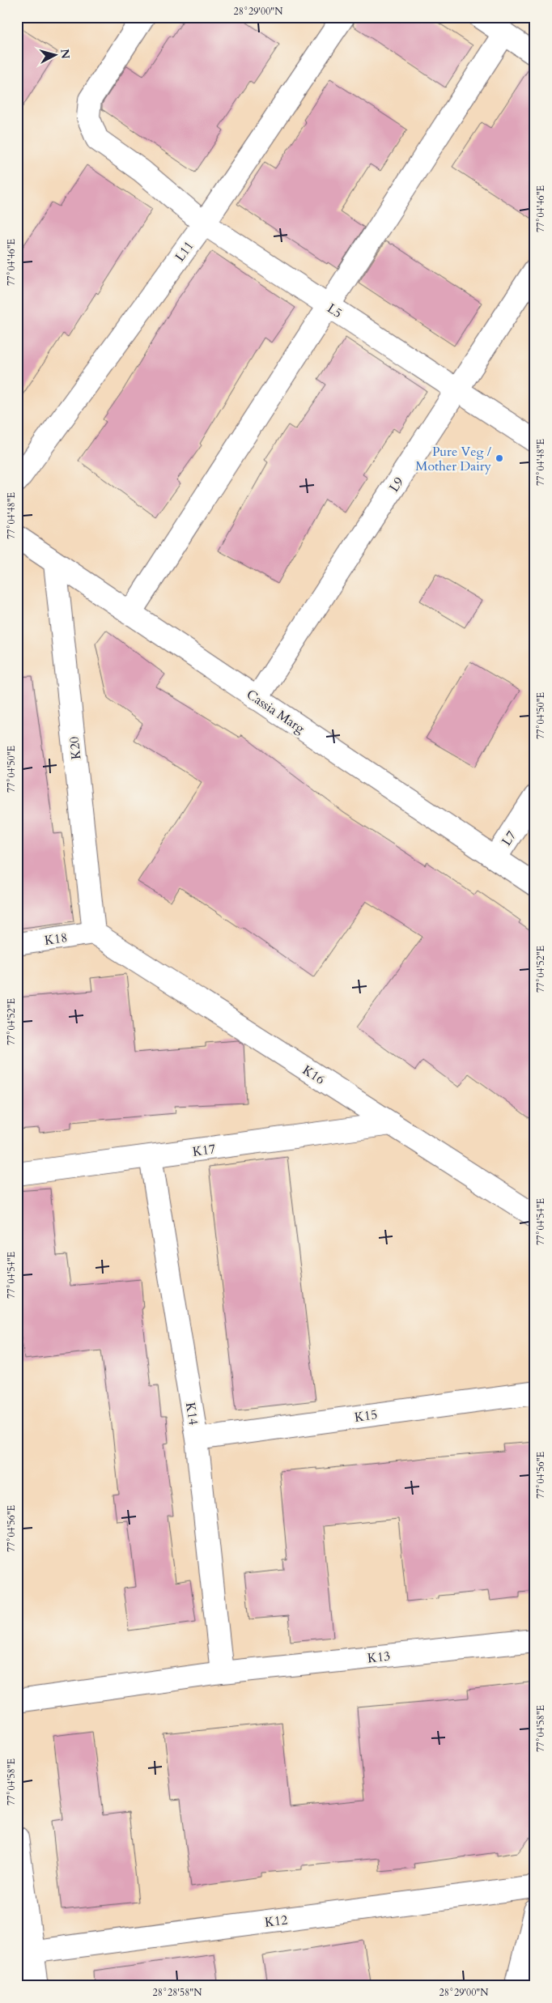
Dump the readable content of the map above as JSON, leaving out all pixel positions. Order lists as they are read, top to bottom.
{
  "streets": {
    "street": [
      "L11",
      "L5",
      "L9",
      "Cassia Marg",
      "K20",
      "L7",
      "K18",
      "K16",
      "K17",
      "K14",
      "K15",
      "K13",
      "K12"
    ]
  },
  "crossings": [
    ["L11", "L5"],
    ["L5", "L9"],
    ["L9", "Cassia Marg"],
    ["Cassia Marg", "K20"],
    ["Cassia Marg", "L7"],
    ["K20", "K18"],
    ["K20", "K16"],
    ["K18", "K16"],
    ["K16", "K17"],
    ["K17", "K14"],
    ["K14", "K15"],
    ["K14", "K13"]
  ],
  "places": ["Pure Veg / Mother Dairy"],
  "north": "right",
  "coordinates": [
    "28°29'00\"N",
    "77°04'46\"E",
    "77°04'48\"E",
    "77°04'50\"E",
    "77°04'52\"E",
    "77°04'54\"E",
    "77°04'56\"E",
    "77°04'58\"E",
    "28°28'58\"N"
  ]
}
